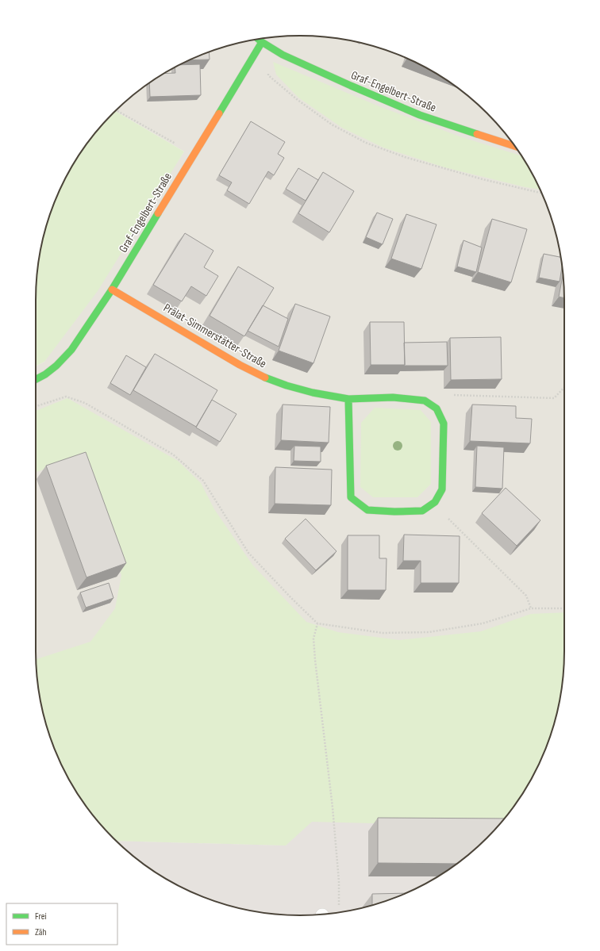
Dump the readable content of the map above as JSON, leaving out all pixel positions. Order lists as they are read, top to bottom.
{
  "streets": {
    "street": ["Graf-Engelbert-Straße", "Prälat-Simmerstätter-Straße"]
  },
  "crossings": [
    ["Graf-Engelbert-Straße", "Prälat-Simmerstätter-Straße"]
  ],
  "legend": ["Frei", "Zäh"]
}
